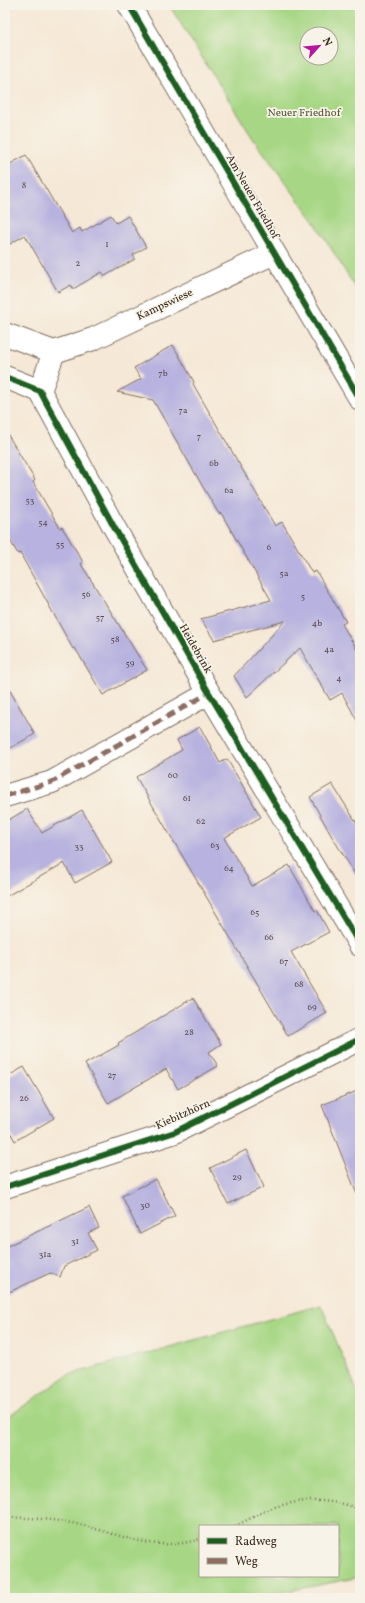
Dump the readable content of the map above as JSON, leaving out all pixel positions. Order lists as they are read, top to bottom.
{
  "streets": {
    "street": [
      "Am Neuen Friedhof",
      "Kampswiese",
      "Heidebrink",
      "Kiebitzhörn"
    ]
  },
  "crossings": [
    ["Am Neuen Friedhof", "Kampswiese"]
  ],
  "parks": ["Neuer Friedhof"],
  "house_numbers": [
    "8",
    "1",
    "2",
    "7b",
    "7a",
    "7",
    "6b",
    "6a",
    "53",
    "54",
    "55",
    "6",
    "5a",
    "56",
    "5",
    "57",
    "4b",
    "58",
    "4a",
    "59",
    "4",
    "60",
    "61",
    "62",
    "63",
    "33",
    "64",
    "65",
    "66",
    "67",
    "68",
    "69",
    "28",
    "27",
    "26",
    "29",
    "30",
    "31",
    "31a"
  ],
  "legend": ["Radweg", "Weg"],
  "north": "top right"
}
